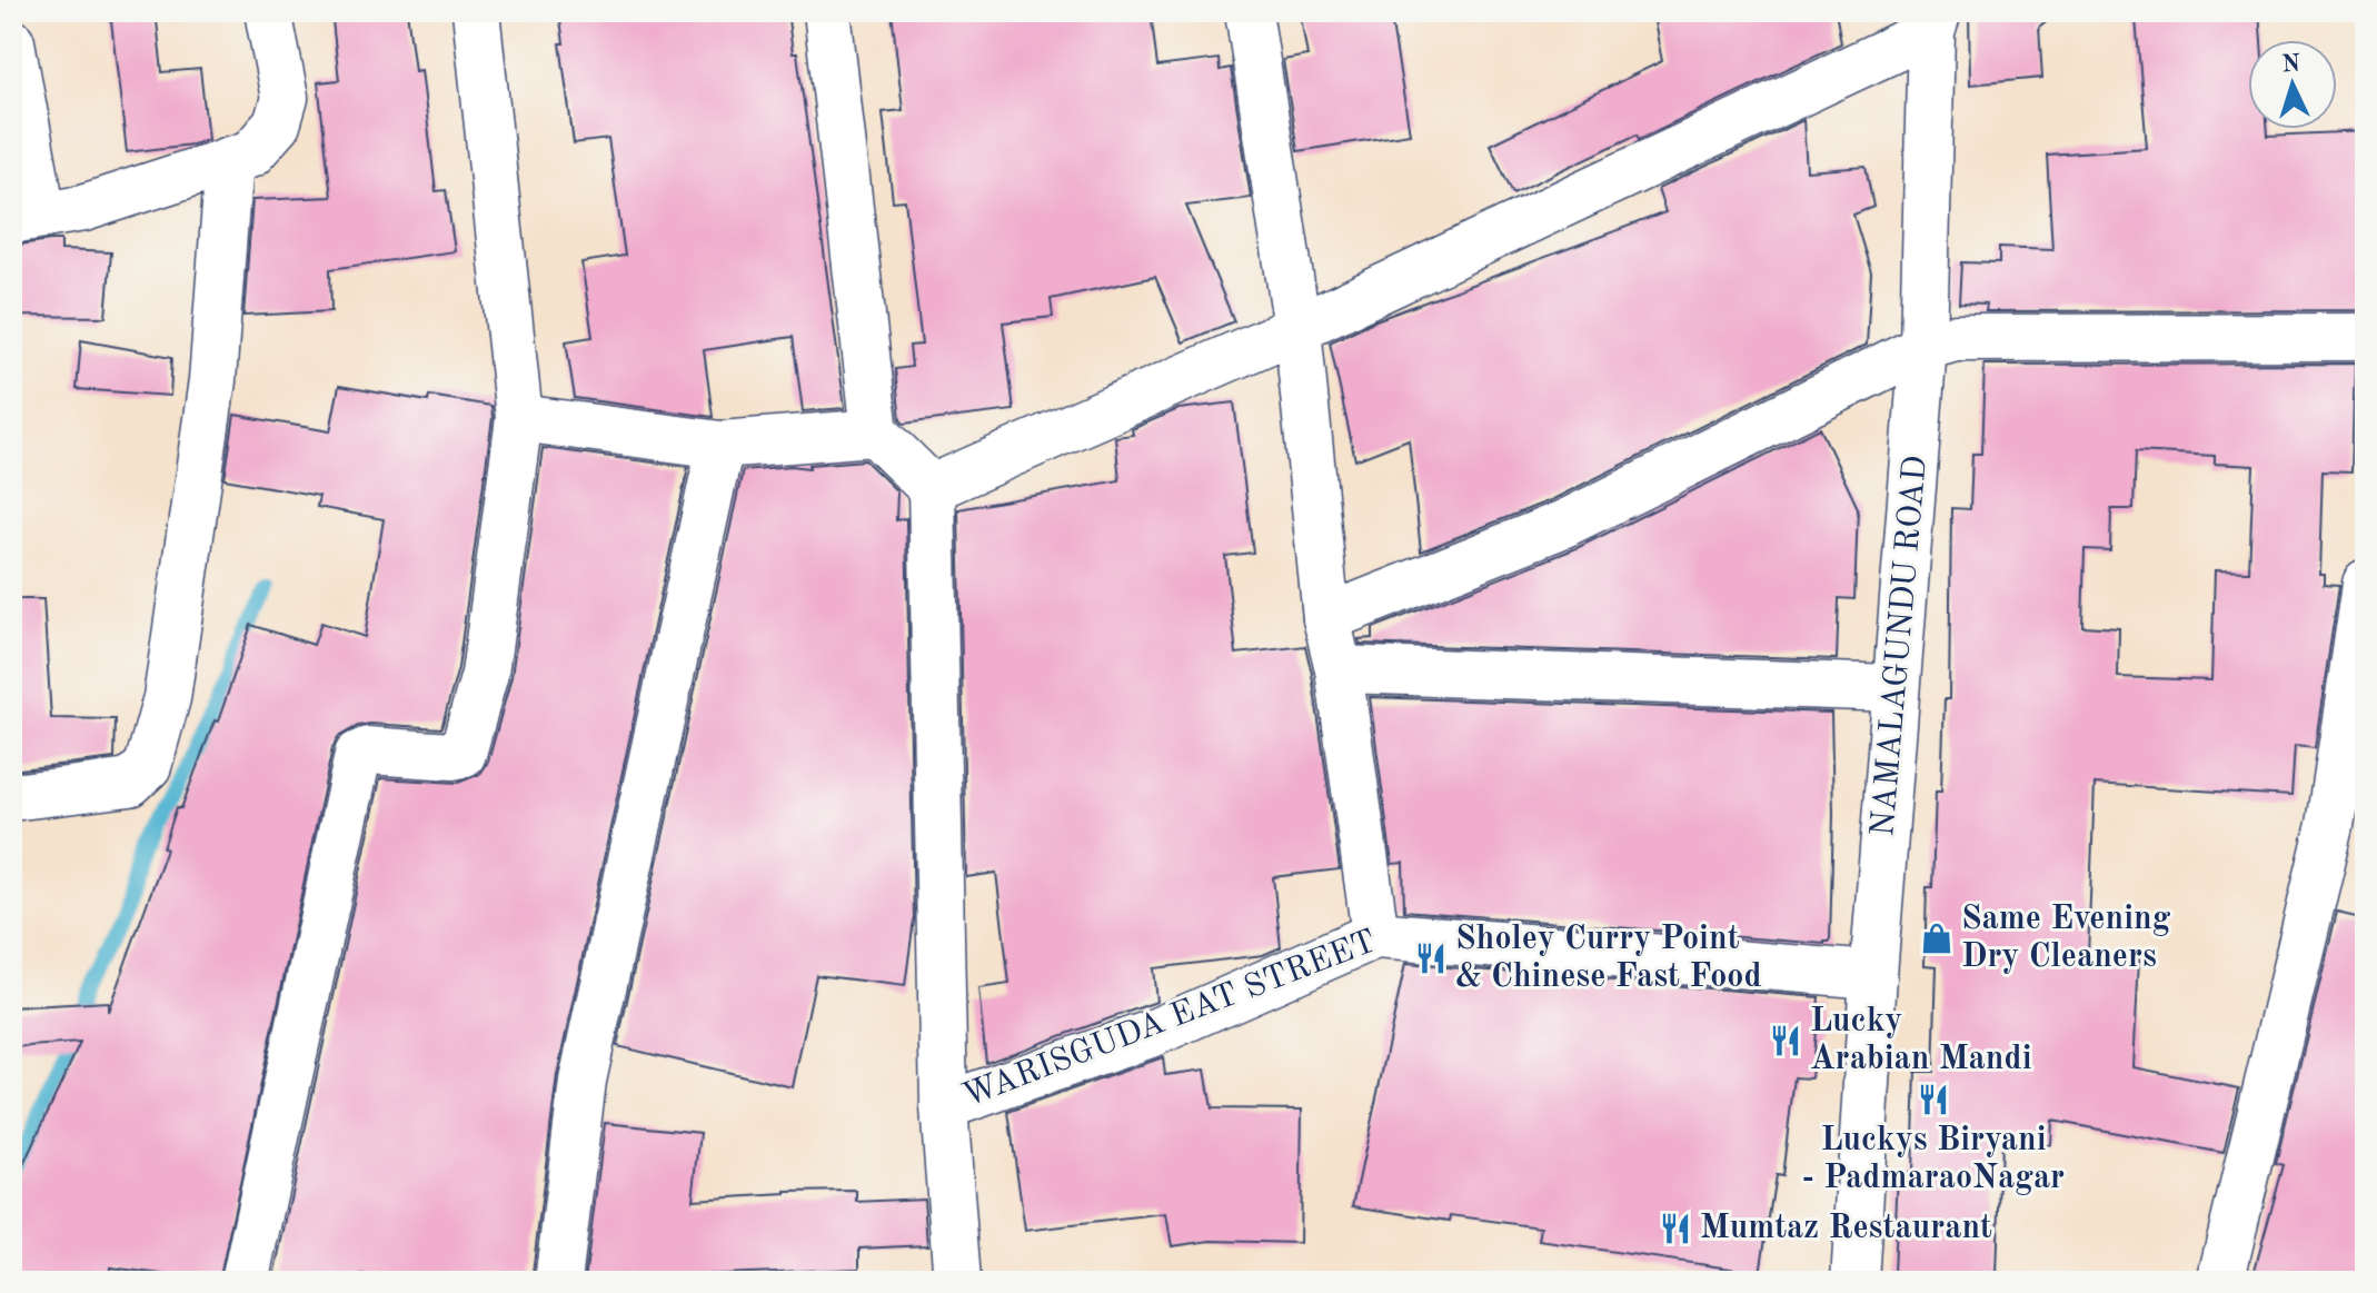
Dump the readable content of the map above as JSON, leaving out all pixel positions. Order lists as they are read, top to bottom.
{
  "streets": {
    "street": ["NAMALAGUNDU ROAD", "WARISGUDA EAT STREET"]
  },
  "crossings": [
    ["NAMALAGUNDU ROAD", "WARISGUDA EAT STREET"]
  ],
  "places": {
    "shop": ["Same Evening Dry Cleaners"],
    "restaurant": [
      "Sholey Curry Point & Chinese Fast Food",
      "Lucky Arabian Mandi",
      "Luckys Biryani - PadmaraoNagar",
      "Mumtaz Restaurant"
    ]
  },
  "north": "top"
}
